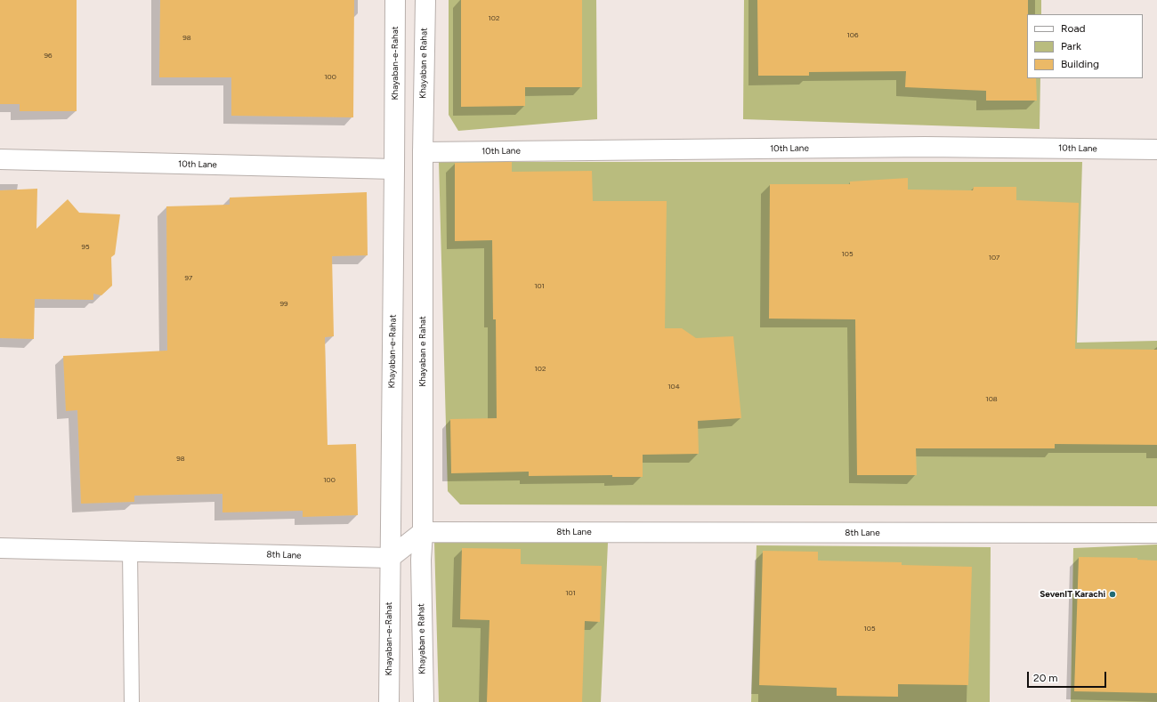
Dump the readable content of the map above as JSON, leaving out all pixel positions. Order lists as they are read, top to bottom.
{
  "streets": {
    "street": [
      "Khayaban-e-Rahat",
      "Khayaban e Rahat",
      "10th Lane",
      "8th Lane"
    ]
  },
  "crossings": [
    ["Khayaban-e-Rahat", "10th Lane"],
    ["Khayaban-e-Rahat", "8th Lane"],
    ["Khayaban e Rahat", "10th Lane"],
    ["Khayaban e Rahat", "8th Lane"]
  ],
  "places": ["SevenIT Karachi"],
  "house_numbers": [
    "102",
    "106",
    "98",
    "96",
    "100",
    "95",
    "105",
    "107",
    "97",
    "101",
    "99",
    "102",
    "104",
    "108",
    "98",
    "100",
    "101",
    "105"
  ],
  "legend": ["Road", "Park", "Building"],
  "scale_bar": "20 m"
}
